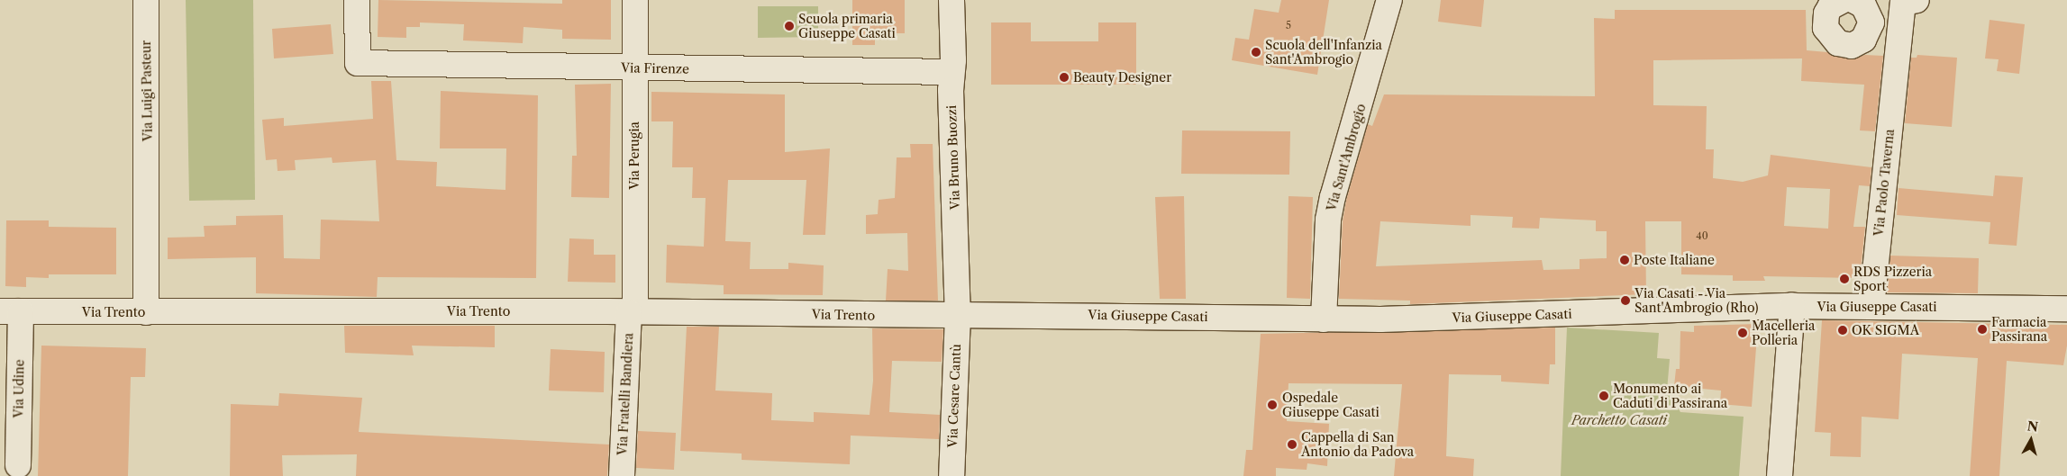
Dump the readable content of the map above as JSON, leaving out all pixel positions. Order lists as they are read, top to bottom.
{
  "streets": {
    "street": [
      "Via Firenze",
      "Via Luigi Pasteur",
      "Via Perugia",
      "Via Bruno Buozzi",
      "Via Sant'Ambrogio",
      "Via Paolo Taverna",
      "Via Giuseppe Casati",
      "Via Trento",
      "Via Udine",
      "Via Fratelli Bandiera",
      "Via Cesare Cantù"
    ]
  },
  "crossings": [
    ["Via Firenze", "Via Perugia"],
    ["Via Firenze", "Via Bruno Buozzi"],
    ["Via Luigi Pasteur", "Via Trento"],
    ["Via Perugia", "Via Trento"],
    ["Via Perugia", "Via Fratelli Bandiera"],
    ["Via Bruno Buozzi", "Via Giuseppe Casati"],
    ["Via Bruno Buozzi", "Via Trento"],
    ["Via Bruno Buozzi", "Via Cesare Cantù"],
    ["Via Sant'Ambrogio", "Via Giuseppe Casati"],
    ["Via Paolo Taverna", "Via Giuseppe Casati"],
    ["Via Giuseppe Casati", "Via Trento"],
    ["Via Giuseppe Casati", "Via Cesare Cantù"],
    ["Via Trento", "Via Udine"],
    ["Via Trento", "Via Fratelli Bandiera"],
    ["Via Trento", "Via Cesare Cantù"]
  ],
  "parks": ["Parchetto Casati"],
  "places": [
    "Scuola primaria Giuseppe Casati",
    "Scuola dell'Infanzia Sant'Ambrogio",
    "Beauty Designer",
    "Poste Italiane",
    "RDS Pizzeria Sport",
    "Via Casati - Via Sant'Ambrogio (Rho)",
    "Farmacia Passirana",
    "OK SIGMA",
    "Macelleria Polleria",
    "Monumento ai Caduti di Passirana",
    "Ospedale Giuseppe Casati",
    "Cappella di San Antonio da Padova"
  ],
  "house_numbers": ["5", "40"],
  "north": "top"
}
